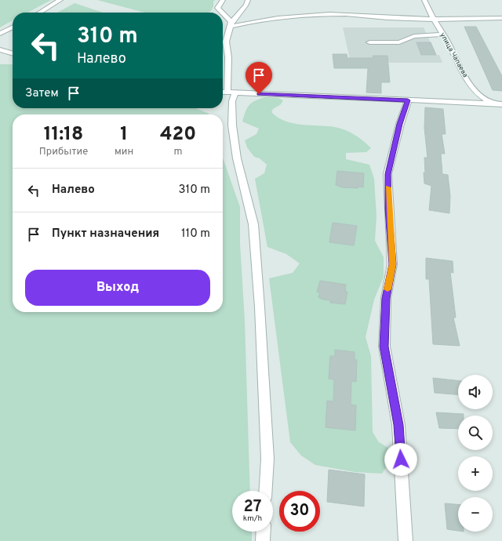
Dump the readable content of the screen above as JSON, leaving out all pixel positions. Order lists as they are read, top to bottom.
{
  "streets": {
    "street": ["улица Чапаева"]
  },
  "page": {
    "turn": ["310 m", "Налево"],
    "then": "Затем",
    "eta": [
      "11:18",
      "Прибытие",
      "1",
      "мин",
      "420",
      "m"
    ],
    "list": [
      {
        "name": "Налево",
        "value": "310 m"
      },
      {
        "name": "Пункт назначения",
        "value": "110 m"
      }
    ],
    "buttons": "Выход",
    "map_buttons": ["+", "−"],
    "speed": "27 km/h",
    "limit": "30"
  }
}
